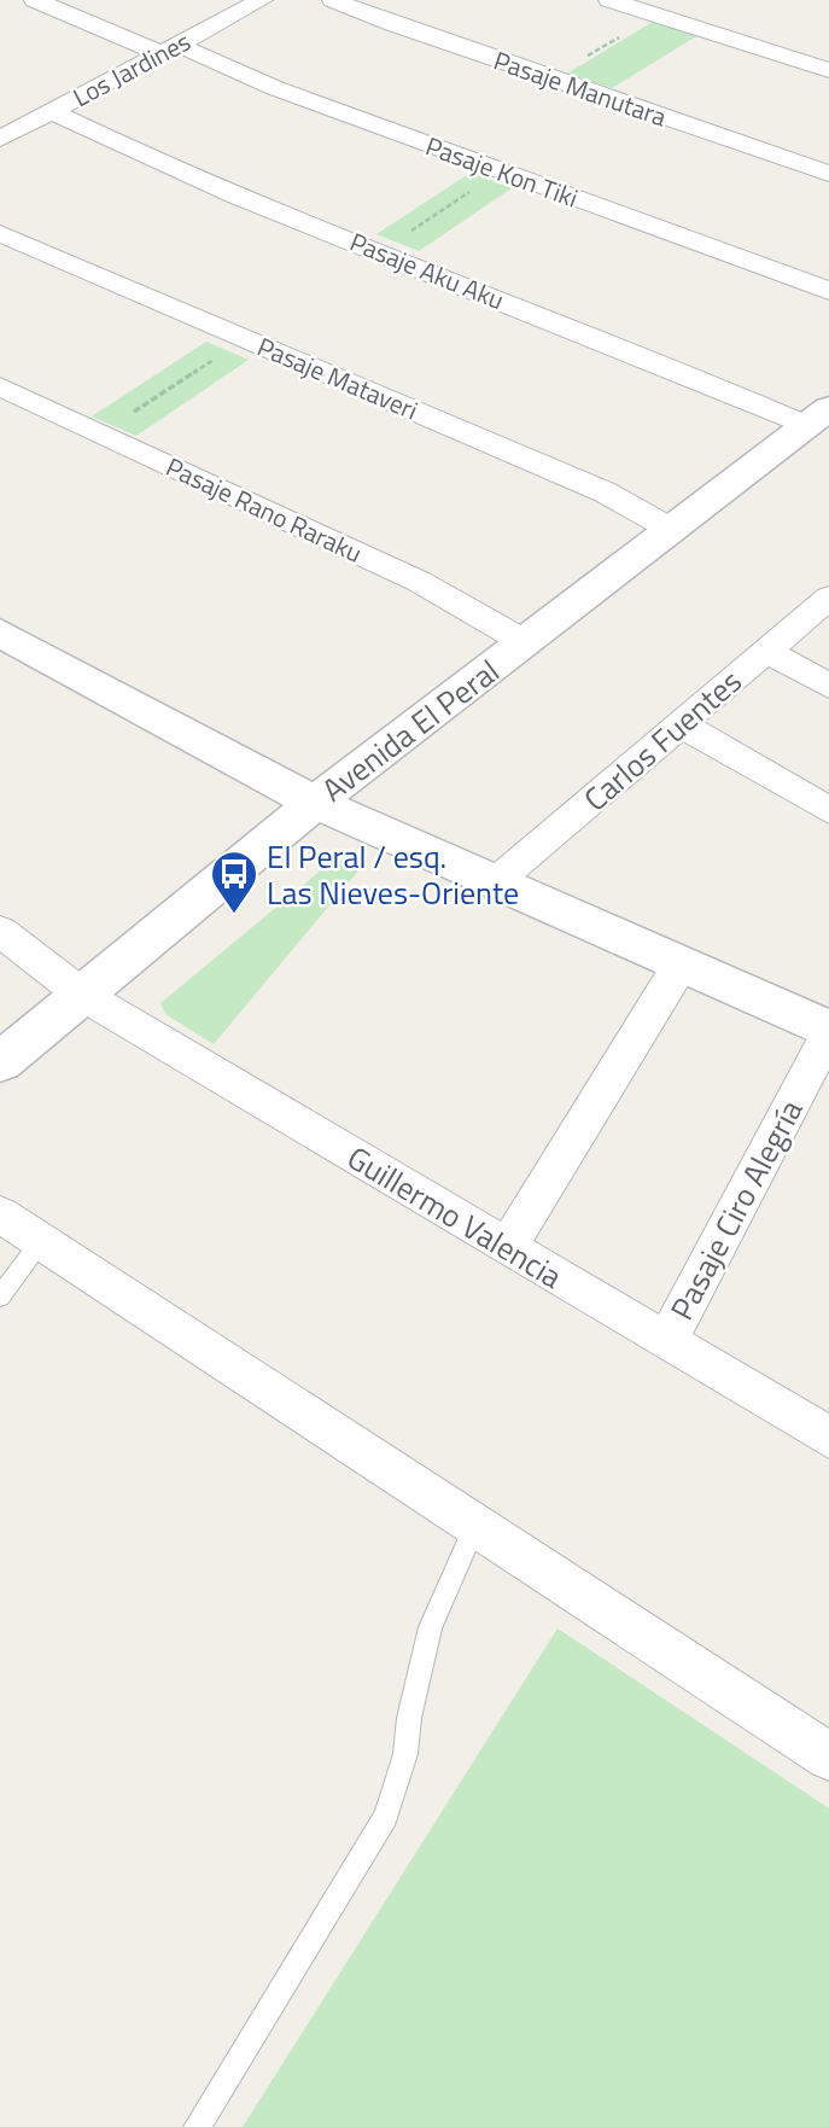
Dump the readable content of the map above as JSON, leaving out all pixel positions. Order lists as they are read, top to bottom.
{
  "streets": {
    "street": [
      "Los Jardines",
      "Pasaje Manutara",
      "Pasaje Kon Tiki",
      "Pasaje Aku Aku",
      "Pasaje Mataveri",
      "Pasaje Rano Raraku",
      "Avenida El Peral",
      "Carlos Fuentes",
      "Pasaje Ciro Alegría",
      "Guillermo Valencia"
    ]
  },
  "crossings": [
    ["Los Jardines", "Pasaje Kon Tiki"],
    ["Los Jardines", "Pasaje Aku Aku"],
    ["Pasaje Aku Aku", "Avenida El Peral"],
    ["Pasaje Mataveri", "Avenida El Peral"],
    ["Pasaje Rano Raraku", "Avenida El Peral"],
    ["Avenida El Peral", "Guillermo Valencia"],
    ["Pasaje Ciro Alegría", "Guillermo Valencia"]
  ],
  "places": {
    "bus stop": ["El Peral / esq. Las Nieves-Oriente"]
  }
}
